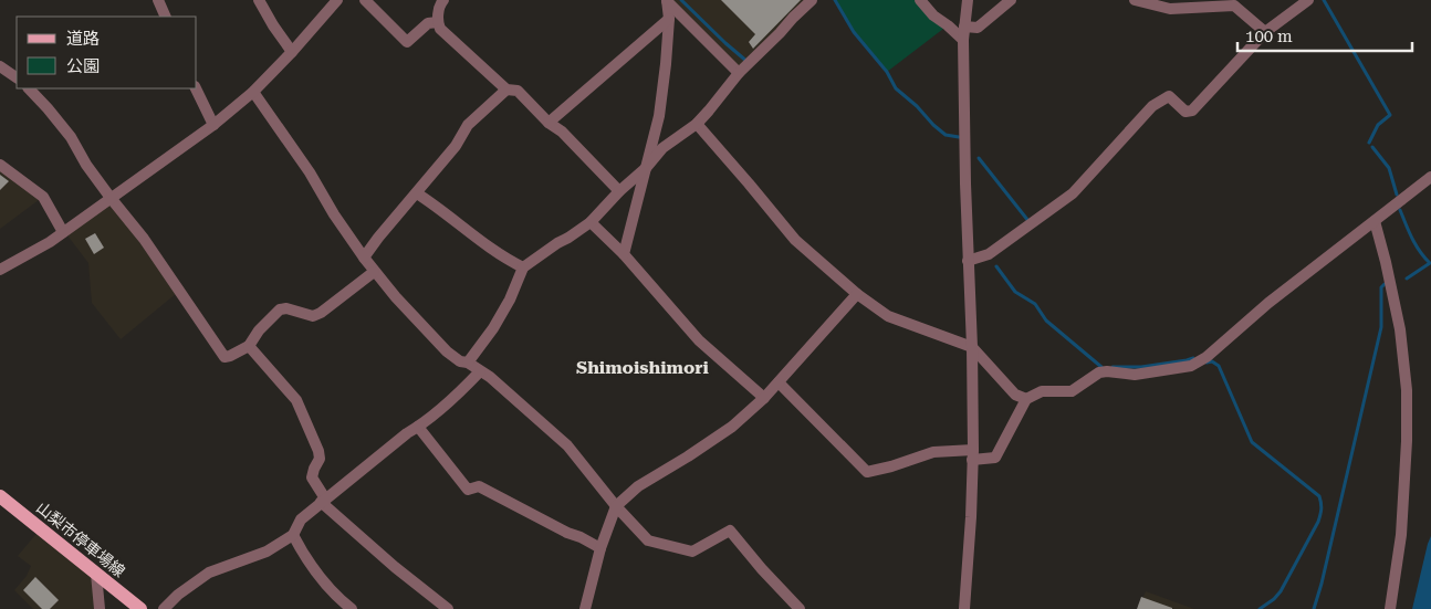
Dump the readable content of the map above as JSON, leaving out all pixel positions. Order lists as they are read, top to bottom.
{
  "streets": {
    "main road": ["山梨市停車場線"]
  },
  "districts": ["Shimoishimori"],
  "legend": ["道路", "公園"],
  "scale_bar": "100 m"
}
